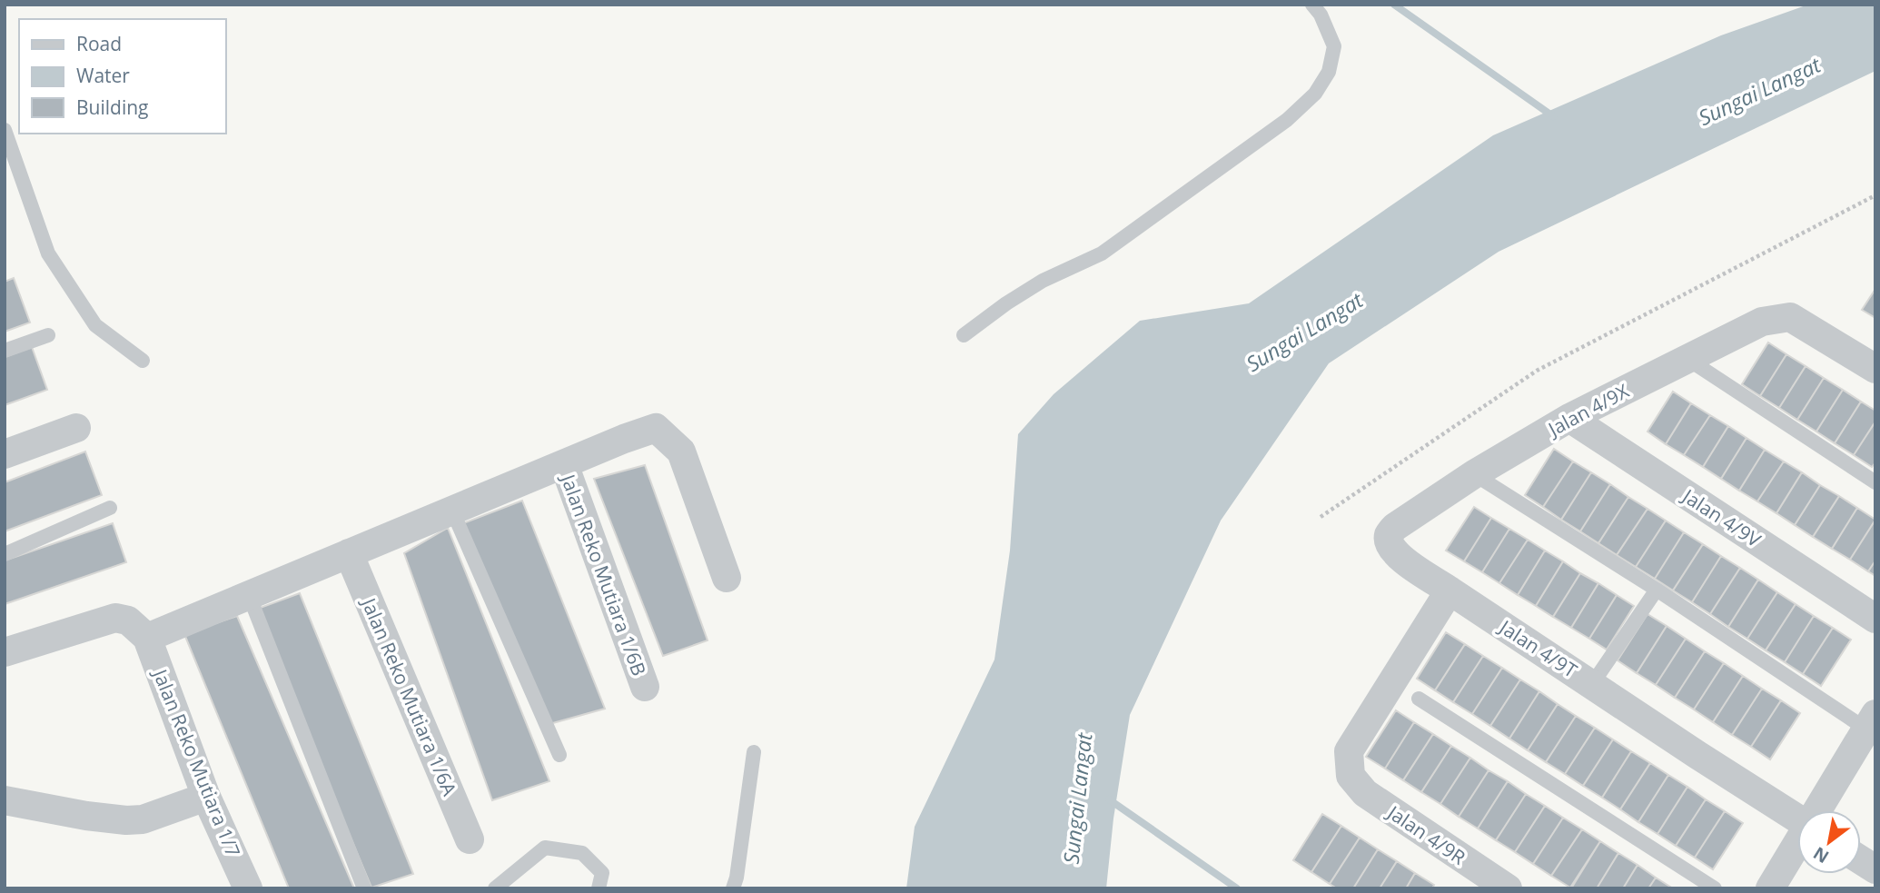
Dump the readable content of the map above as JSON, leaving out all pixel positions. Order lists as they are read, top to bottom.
{
  "streets": {
    "street": [
      "Jalan 4/9X",
      "Jalan 4/9V",
      "Jalan Reko Mutiara 1/6B",
      "Jalan 4/9T",
      "Jalan Reko Mutiara 1/6A",
      "Jalan Reko Mutiara 1/7",
      "Jalan 4/9R"
    ]
  },
  "crossings": [
    ["Jalan 4/9X", "Jalan 4/9V"],
    ["Jalan 4/9X", "Jalan 4/9T"],
    ["Jalan 4/9X", "Jalan 4/9R"],
    ["Jalan 4/9T", "Jalan 4/9R"]
  ],
  "water": ["Sungai Langat"],
  "legend": ["Road", "Water", "Building"],
  "north": "bottom left"
}
